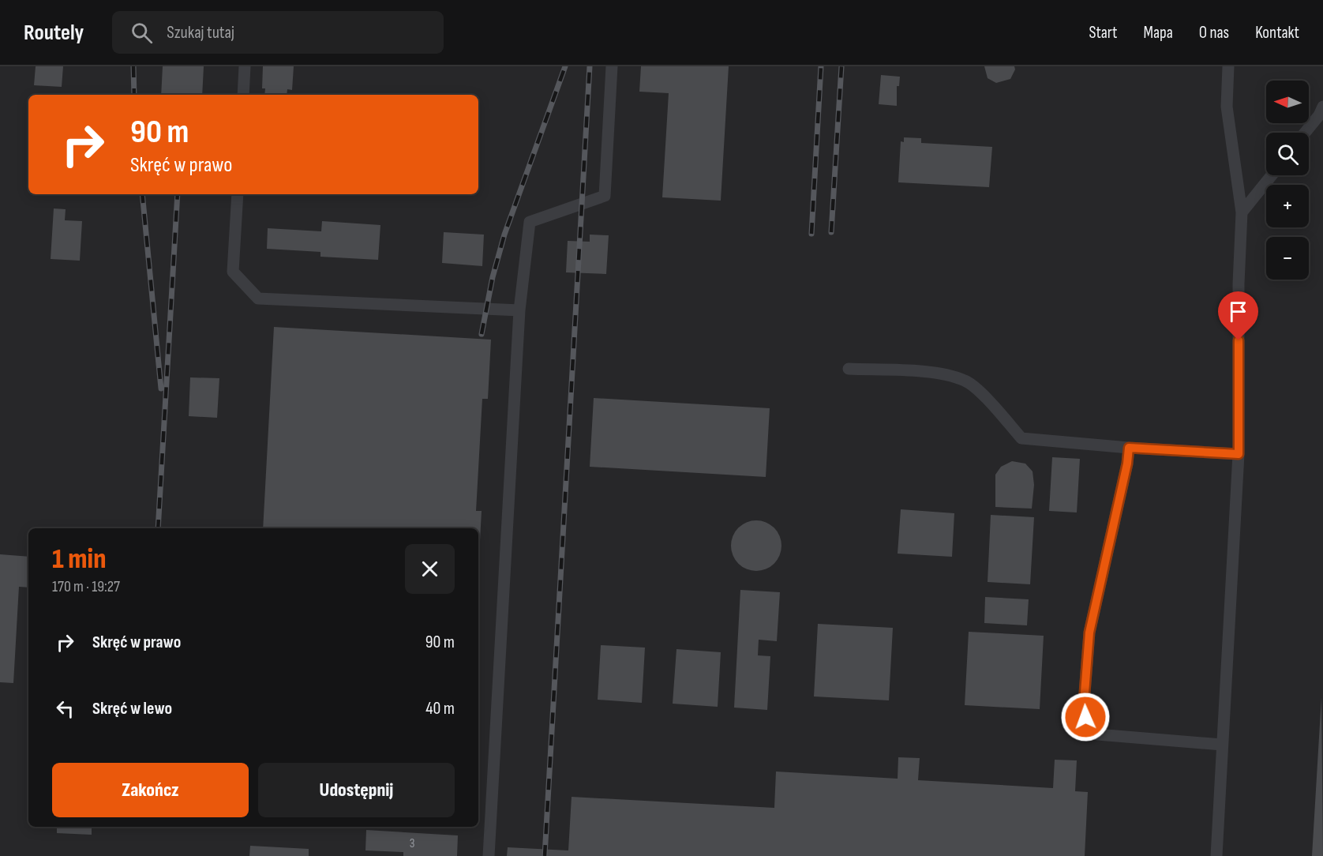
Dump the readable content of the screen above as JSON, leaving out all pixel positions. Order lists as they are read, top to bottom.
{
  "house_numbers": ["3"],
  "north": "left",
  "page": {
    "header": "Routely",
    "search": "Szukaj tutaj",
    "nav": [
      "Start",
      "Mapa",
      "O nas",
      "Kontakt"
    ],
    "map_buttons": ["+", "−"],
    "turn": ["90 m", "Skręć w prawo"],
    "heading": ["1 min", "170 m · 19:27"],
    "list": [
      {
        "name": "Skręć w prawo",
        "value": "90 m"
      },
      {
        "name": "Skręć w lewo",
        "value": "40 m"
      }
    ],
    "buttons": ["Zakończ", "Udostępnij"]
  }
}
